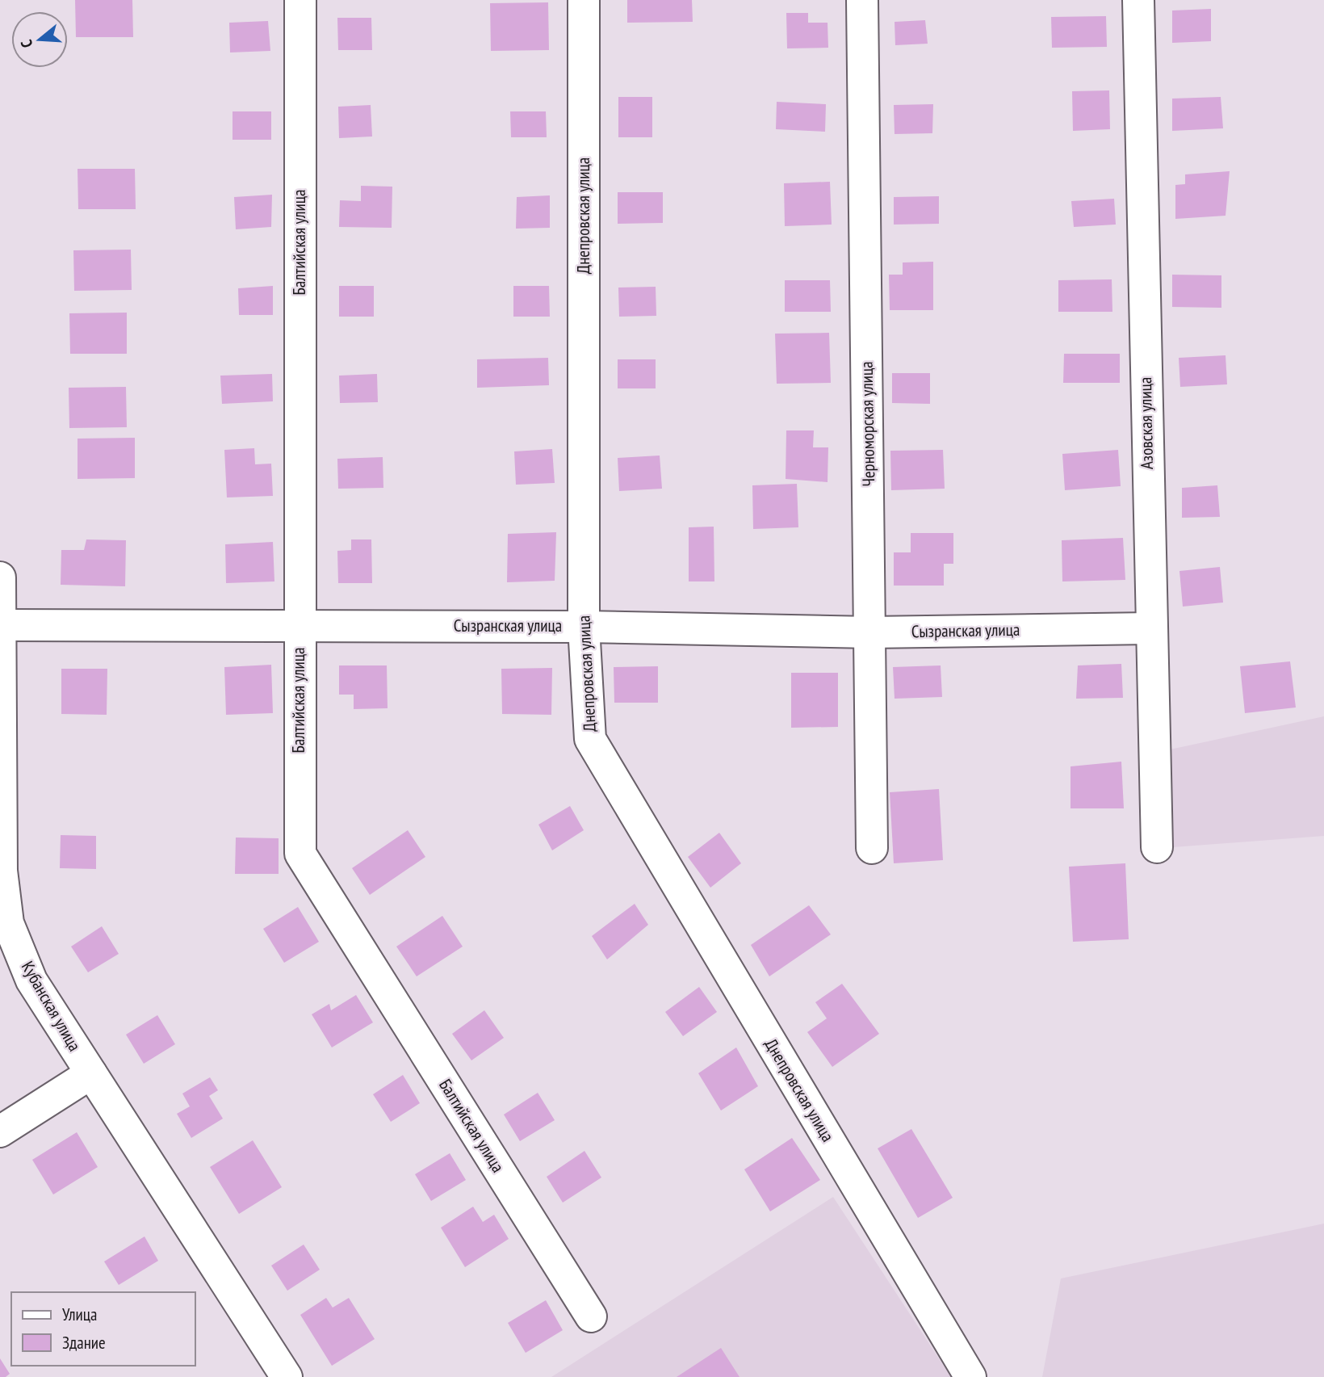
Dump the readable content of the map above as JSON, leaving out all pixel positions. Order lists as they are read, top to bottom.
{
  "streets": {
    "street": [
      "Днепровская улица",
      "Балтийская улица",
      "Азовская улица",
      "Черноморская улица",
      "Сызранская улица",
      "Кубанская улица"
    ]
  },
  "crossings": [
    ["Днепровская улица", "Сызранская улица"],
    ["Балтийская улица", "Сызранская улица"],
    ["Азовская улица", "Сызранская улица"],
    ["Черноморская улица", "Сызранская улица"],
    ["Сызранская улица", "Кубанская улица"]
  ],
  "legend": ["Улица", "Здание"],
  "north": "left"
}
